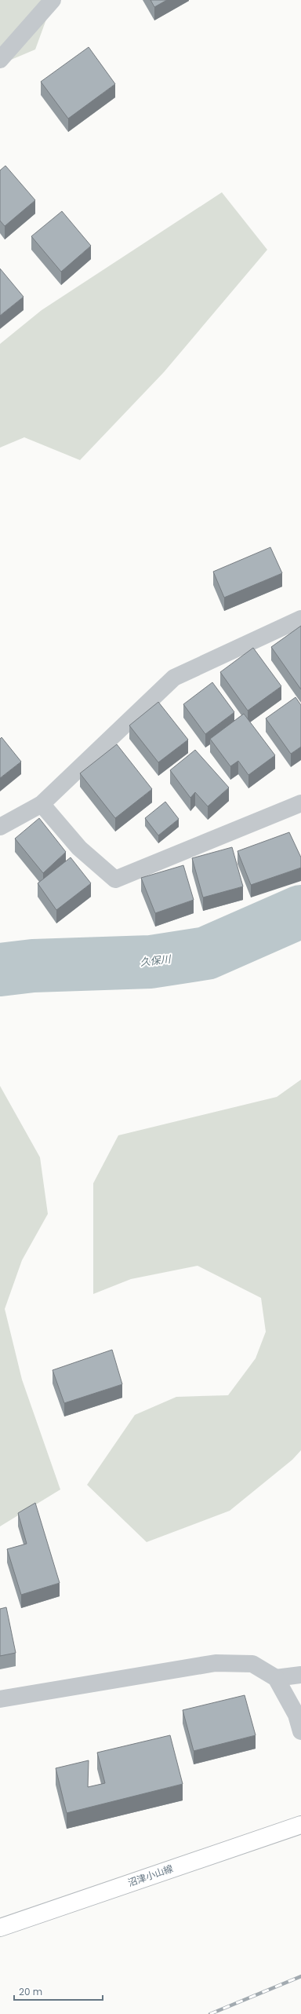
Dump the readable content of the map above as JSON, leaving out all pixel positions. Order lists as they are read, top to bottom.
{
  "streets": {
    "main road": ["沼津小山線"]
  },
  "water": ["久保川"],
  "scale_bar": "20 m"
}
